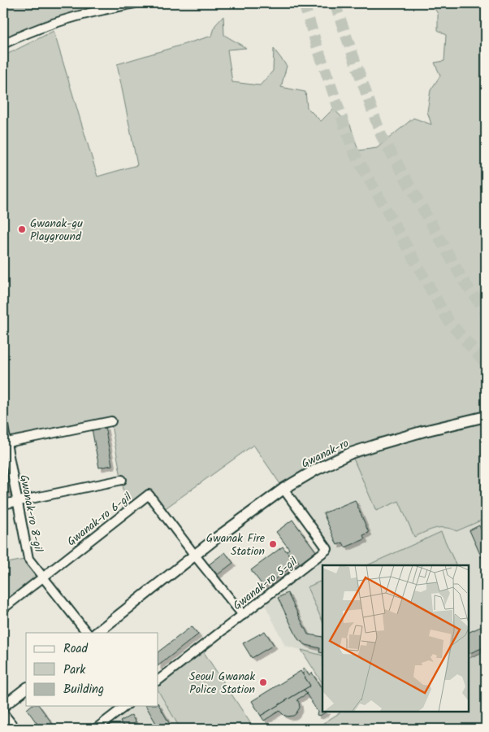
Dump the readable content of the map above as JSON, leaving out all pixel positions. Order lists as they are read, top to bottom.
{
  "streets": {
    "main road": ["Gwanak-ro"],
    "street": ["Gwanak-ro 8-gil", "Gwanak-ro 6-gil", "Gwanak-ro 5-gil"]
  },
  "crossings": [
    ["Gwanak-ro", "Gwanak-ro 6-gil"],
    ["Gwanak-ro", "Gwanak-ro 5-gil"],
    ["Gwanak-ro 8-gil", "Gwanak-ro 6-gil"]
  ],
  "places": ["Gwanak-gu Playground", "Gwanak Fire Station", "Seoul Gwanak Police Station"],
  "legend": ["Road", "Park", "Building"]
}
